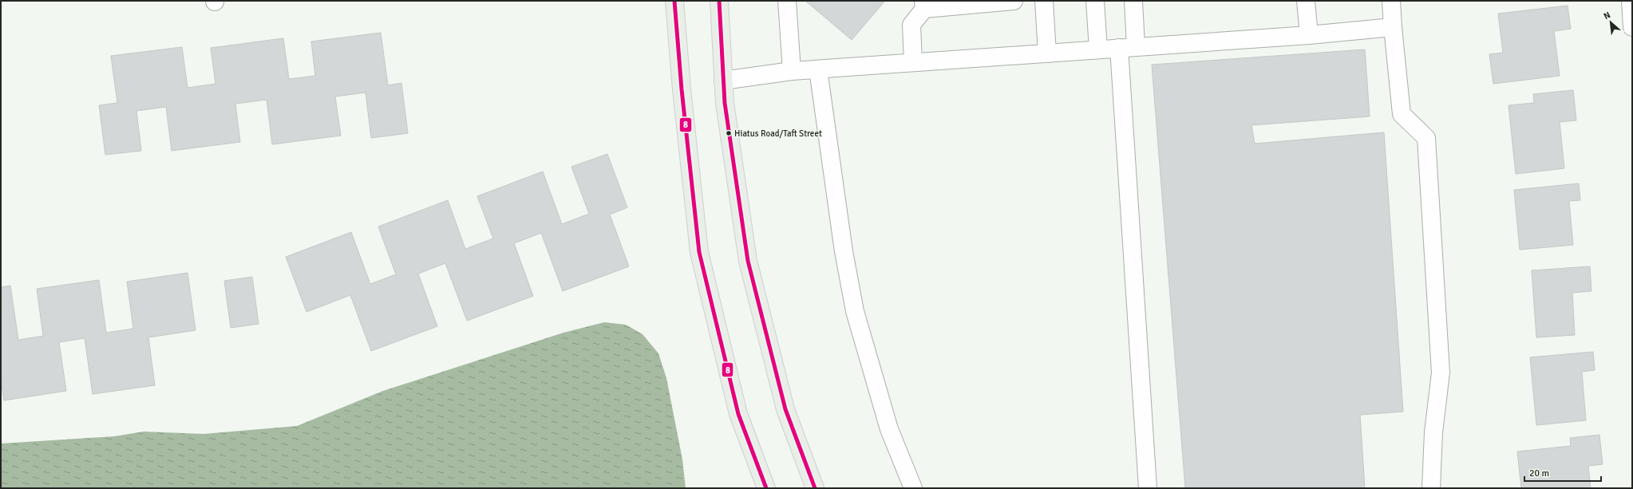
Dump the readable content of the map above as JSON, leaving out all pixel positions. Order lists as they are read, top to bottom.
{
  "places": ["Hiatus Road/Taft Street"],
  "lines": ["transit line 8"],
  "scale_bar": "20 m",
  "north": "top left"
}
